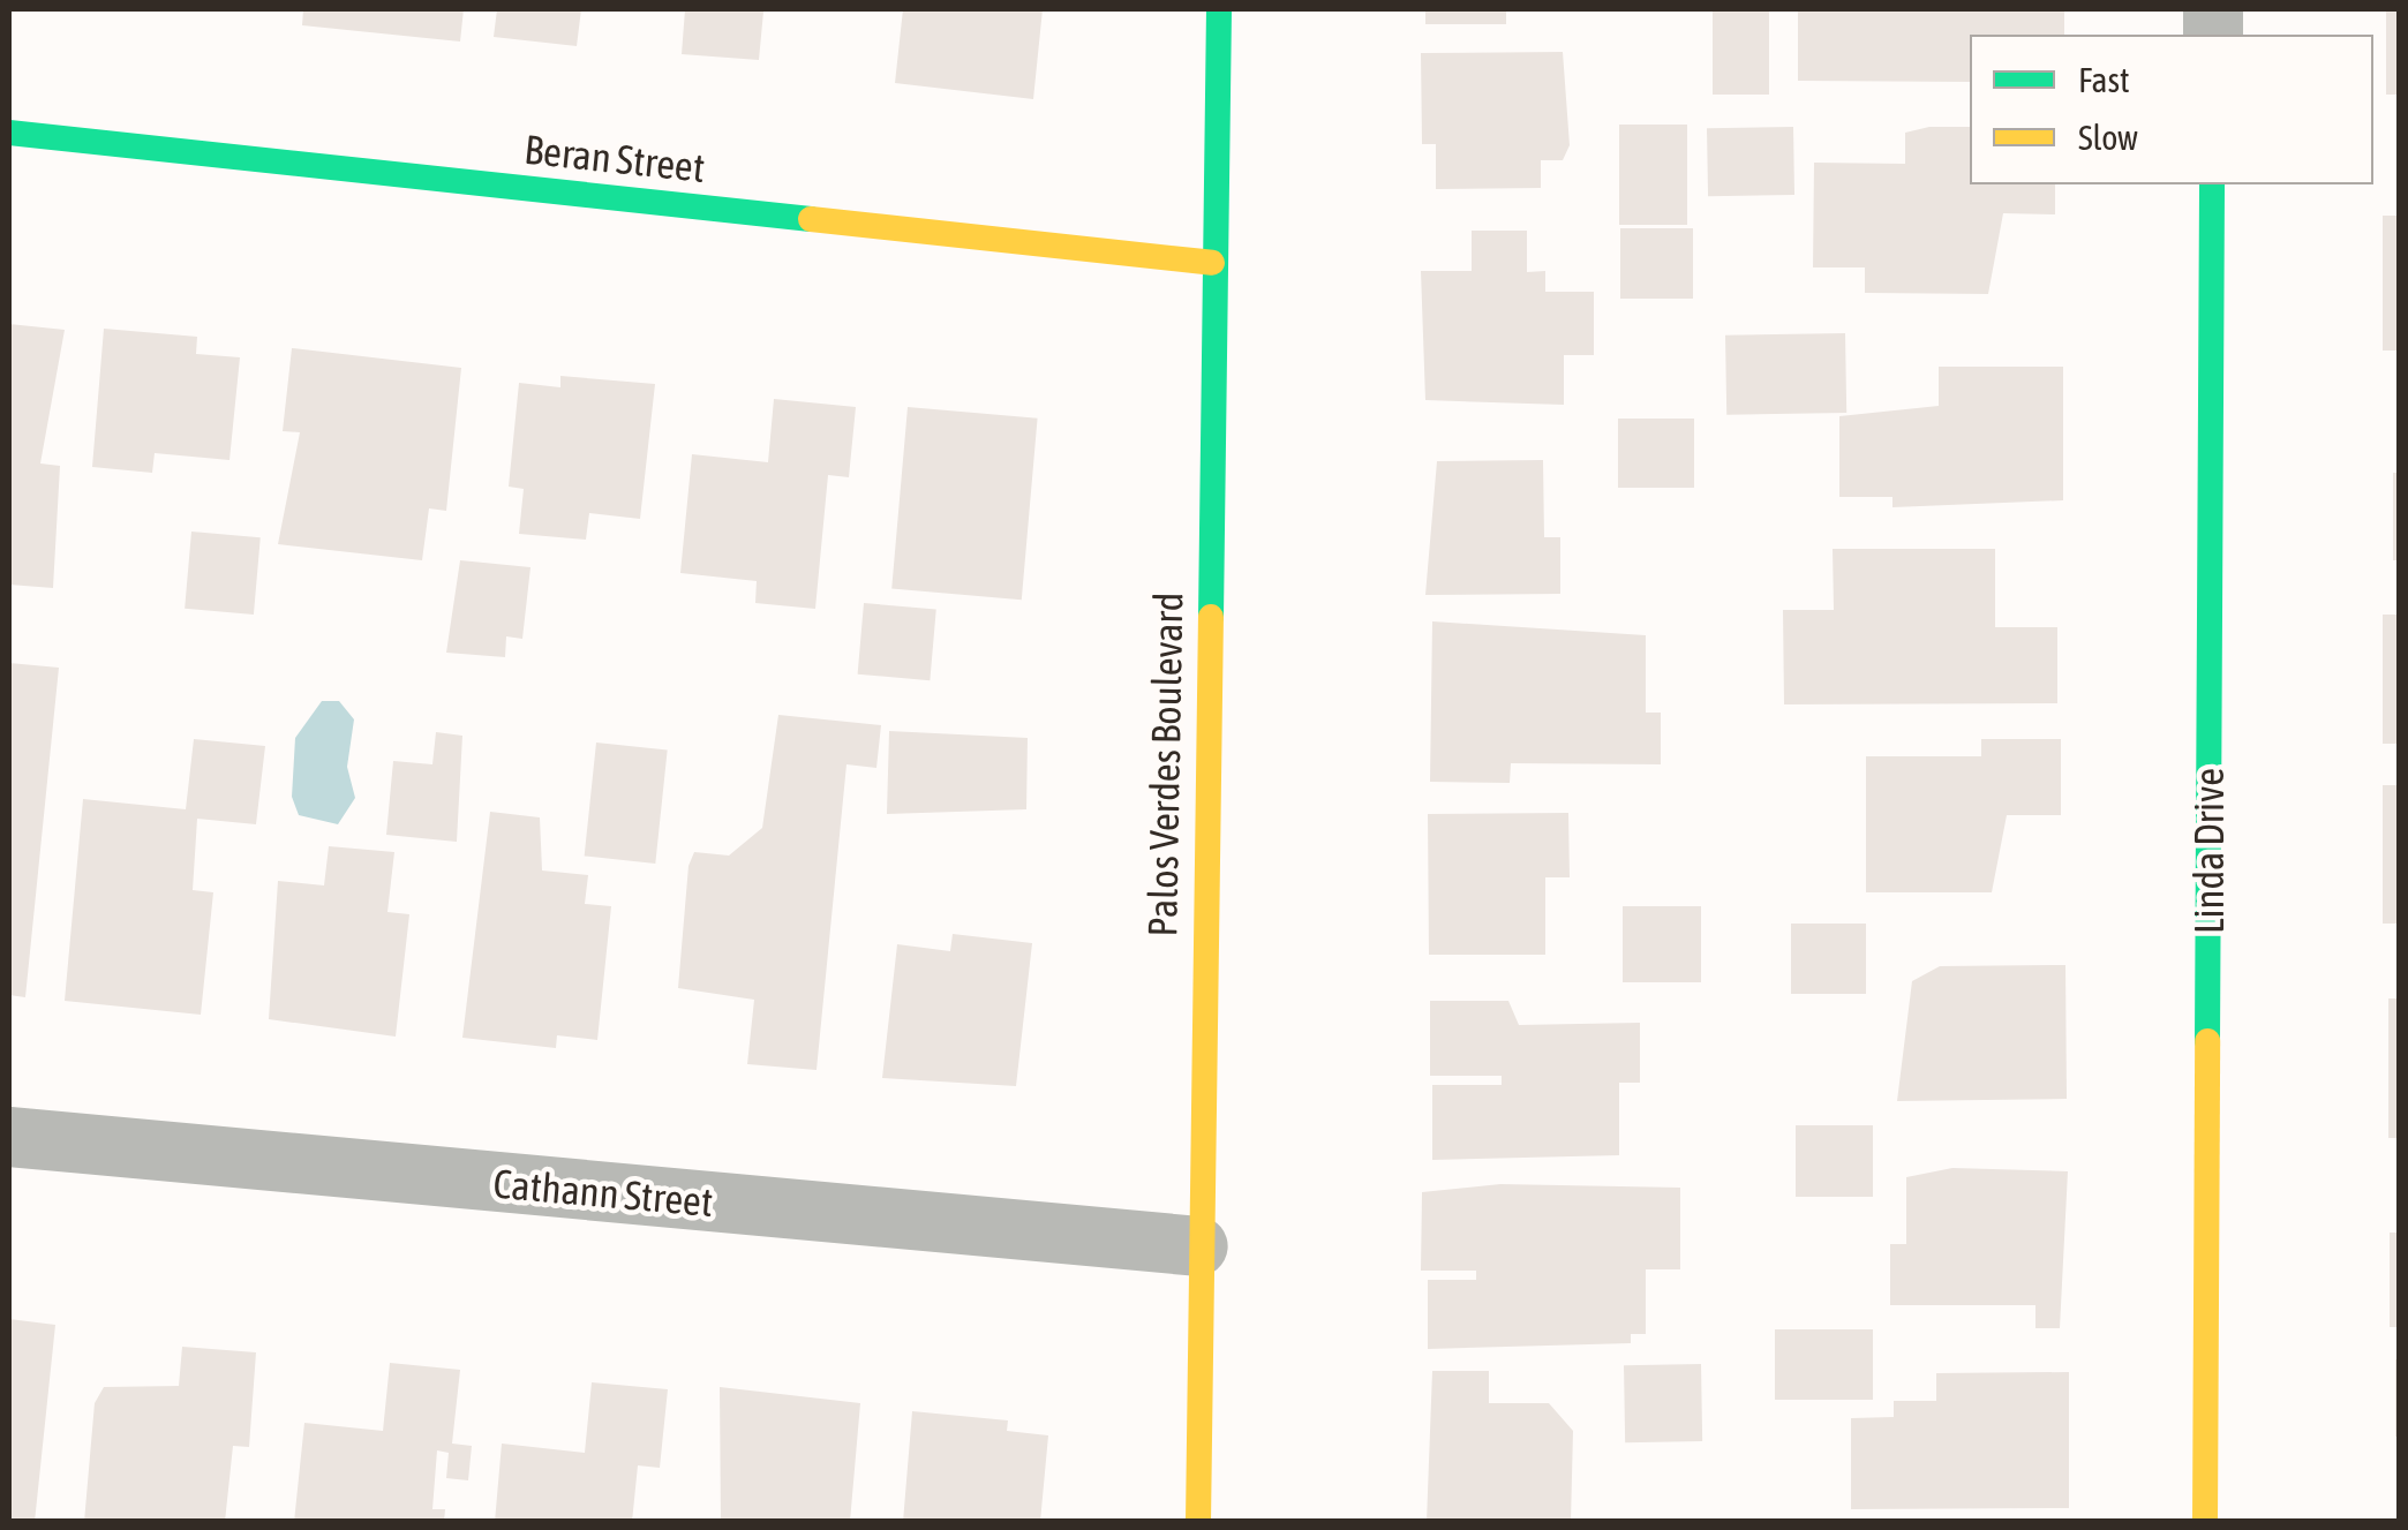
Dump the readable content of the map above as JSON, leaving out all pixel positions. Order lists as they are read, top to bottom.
{
  "streets": {
    "street": [
      "Beran Street",
      "Palos Verdes Boulevard",
      "Linda Drive",
      "Cathann Street"
    ]
  },
  "crossings": [
    ["Beran Street", "Palos Verdes Boulevard"],
    ["Palos Verdes Boulevard", "Cathann Street"]
  ],
  "legend": ["Fast", "Slow"]
}
